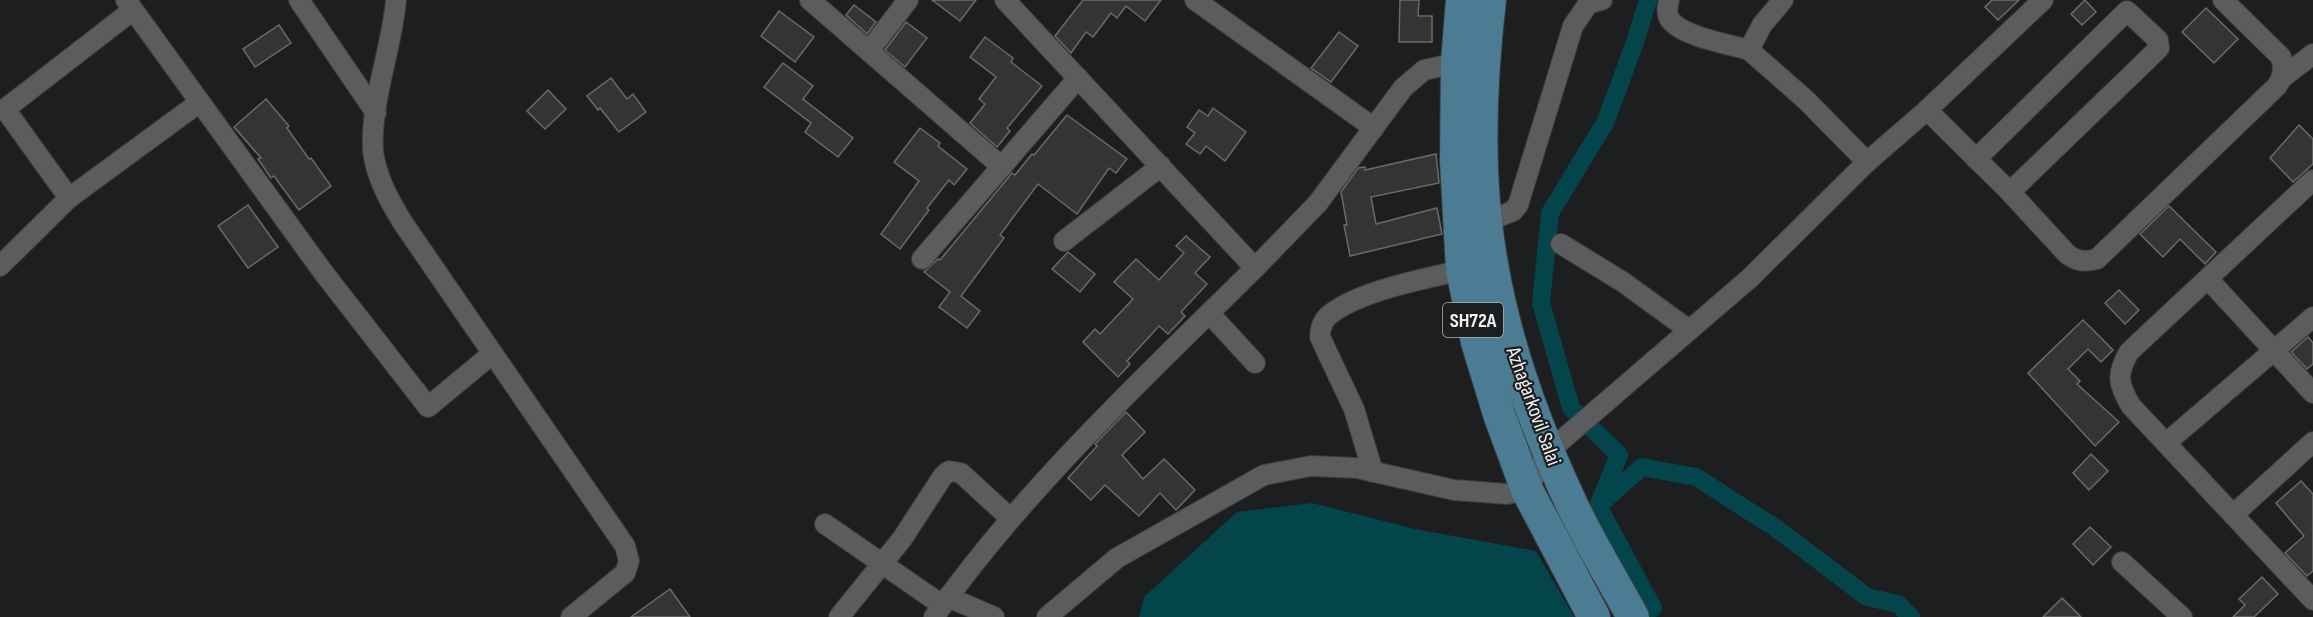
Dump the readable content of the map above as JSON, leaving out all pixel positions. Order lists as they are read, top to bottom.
{
  "streets": {
    "main road": ["SH72A", "Azhagarkovil Salai"]
  }
}
